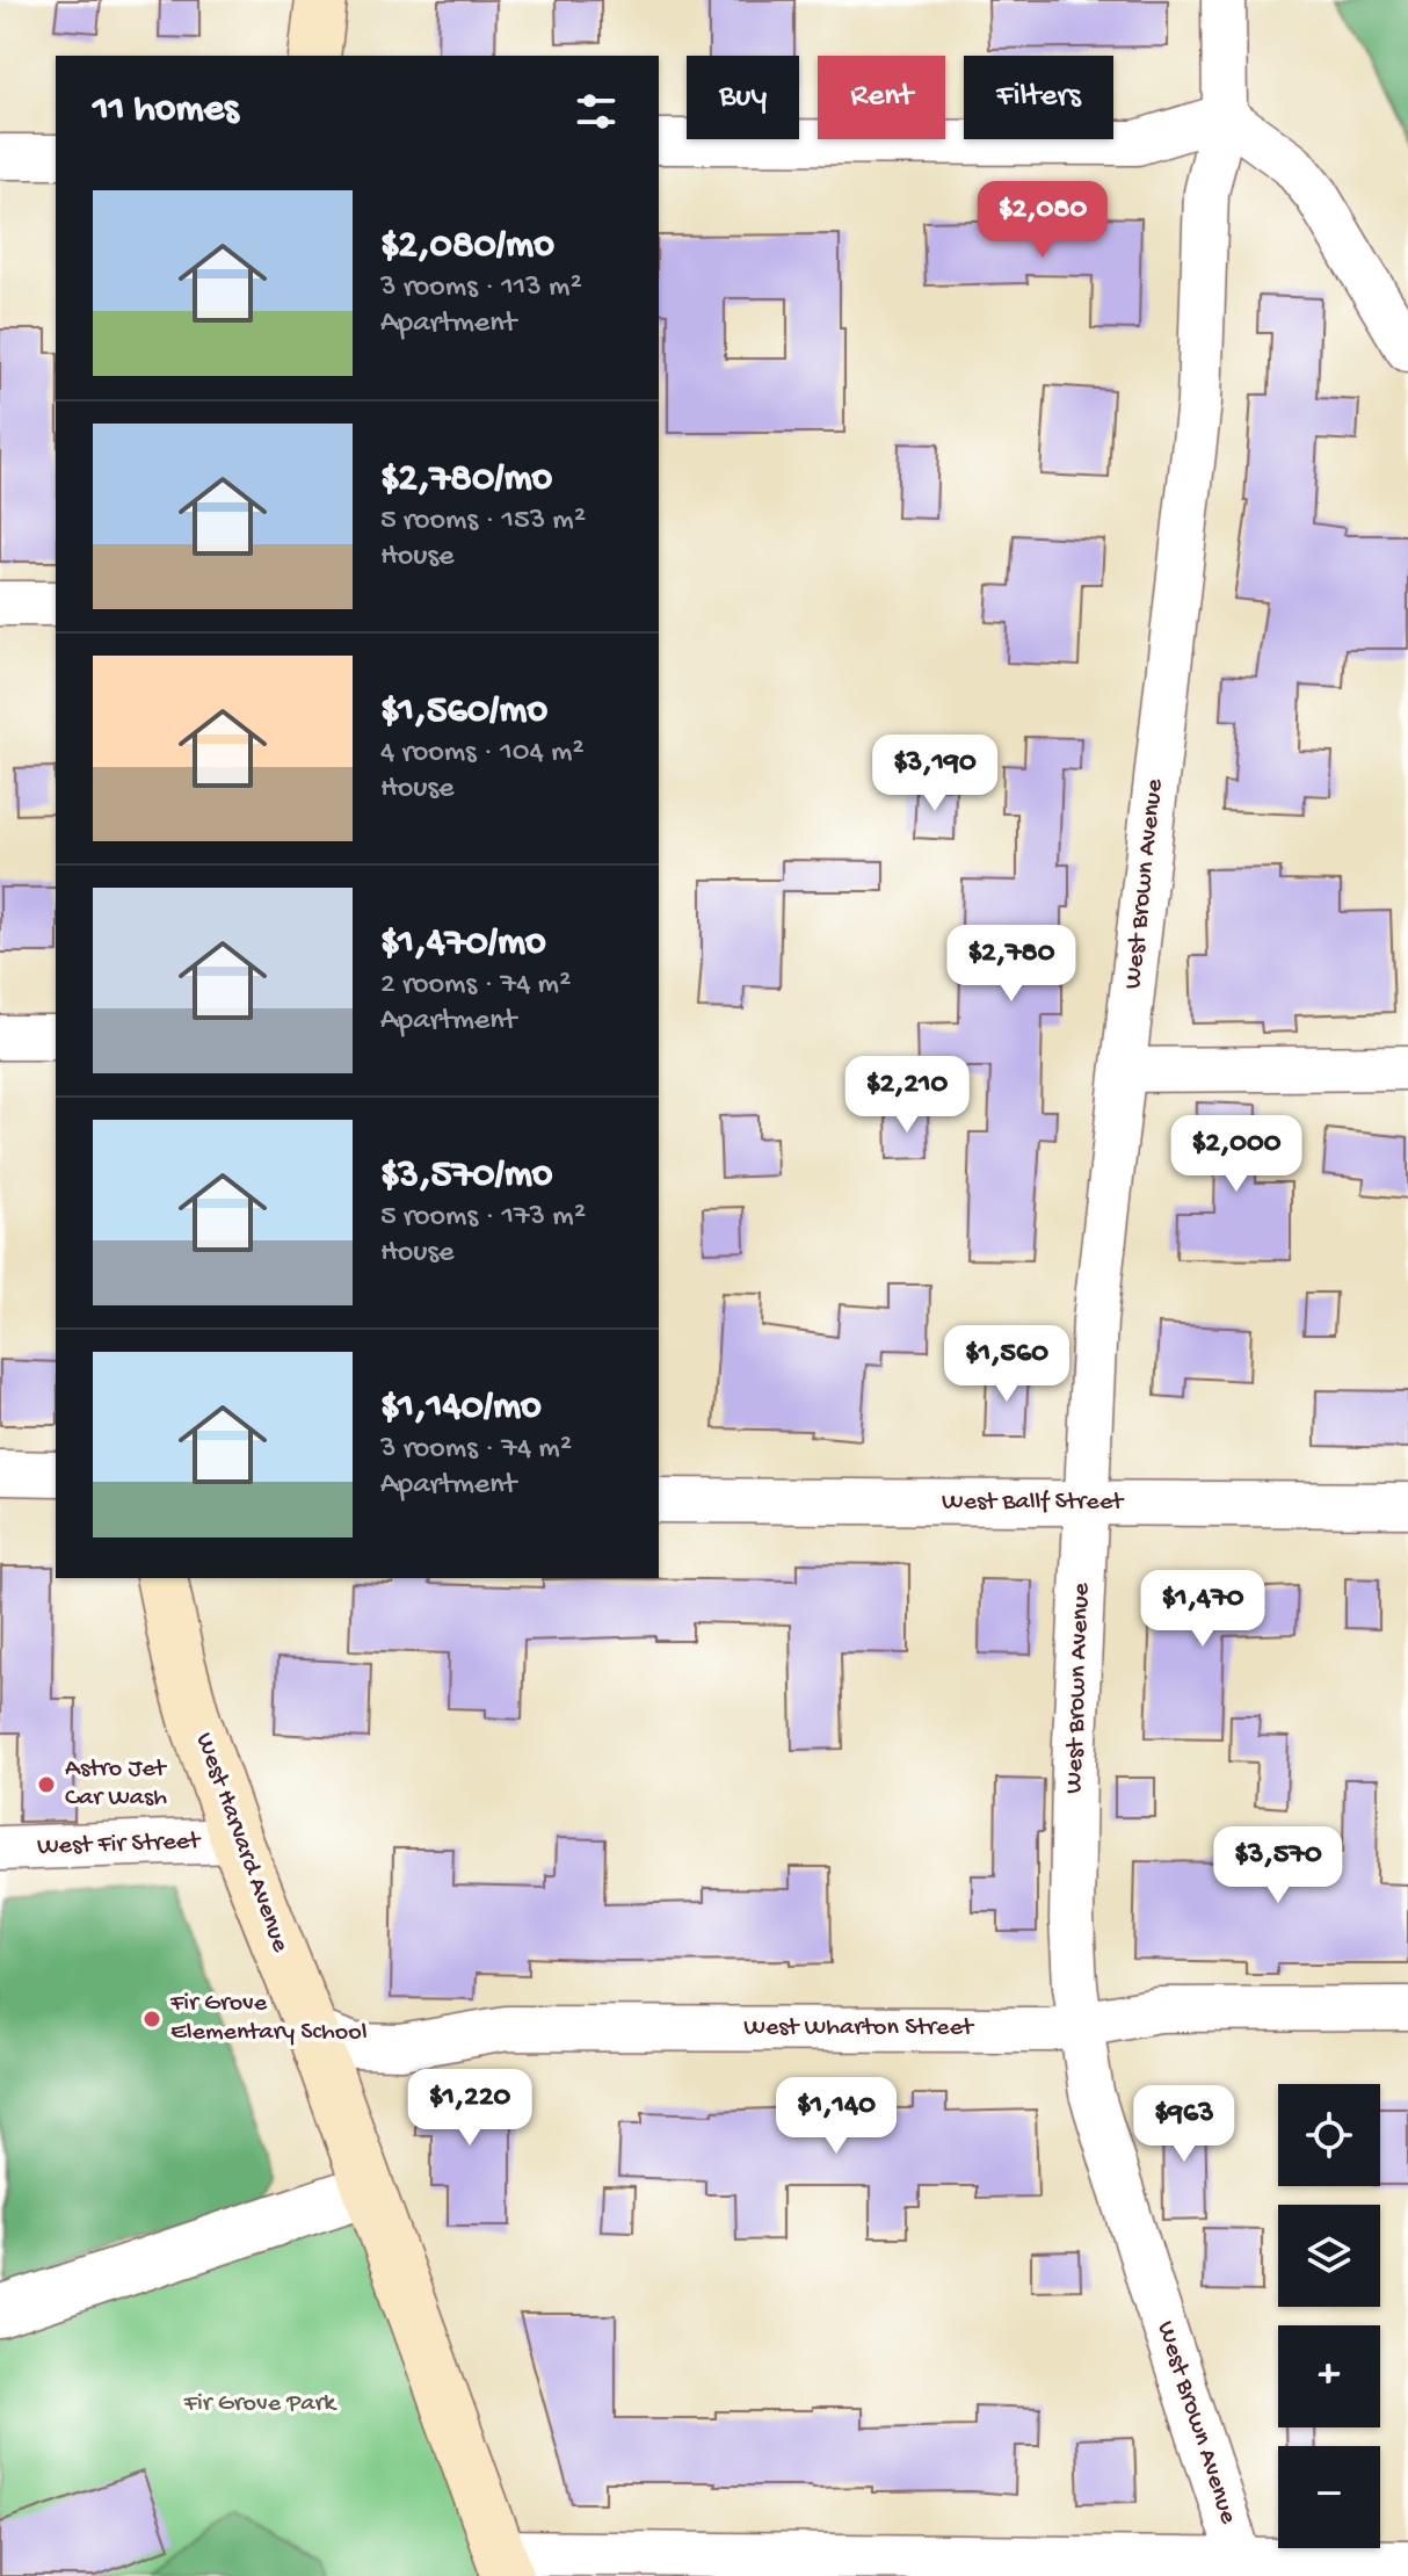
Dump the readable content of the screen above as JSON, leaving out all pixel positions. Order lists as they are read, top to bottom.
{
  "streets": {
    "main road": ["West Harvard Avenue"],
    "street": [
      "West Brown Avenue",
      "West Ballf Street",
      "West Fir Street",
      "West Wharton Street"
    ]
  },
  "crossings": [
    ["West Brown Avenue", "West Ballf Street"],
    ["West Brown Avenue", "West Wharton Street"],
    ["West Harvard Avenue", "West Fir Street"],
    ["West Harvard Avenue", "West Wharton Street"]
  ],
  "parks": ["Fir Grove Park"],
  "places": ["Astro Jet Car Wash", "Fir Grove Elementary School"],
  "page": {
    "chip": ["Buy", "Rent", "Filters"],
    "heading": "11 homes",
    "list": [
      {
        "name": "$2,080/mo",
        "note": "3 rooms · 113 m² · Apartment"
      },
      {
        "name": "$2,780/mo",
        "note": "5 rooms · 153 m² · House"
      },
      {
        "name": "$1,560/mo",
        "note": "4 rooms · 104 m² · House"
      },
      {
        "name": "$1,470/mo",
        "note": "2 rooms · 74 m² · Apartment"
      },
      {
        "name": "$3,570/mo",
        "note": "5 rooms · 173 m² · House"
      },
      {
        "name": "$1,140/mo",
        "note": "3 rooms · 74 m² · Apartment"
      }
    ],
    "price": [
      "$2,080",
      "$3,190",
      "$2,780",
      "$2,210",
      "$2,000",
      "$1,560",
      "$1,470",
      "$3,570",
      "$1,220",
      "$1,140",
      "$963"
    ],
    "map_buttons": ["+", "−"]
  }
}
